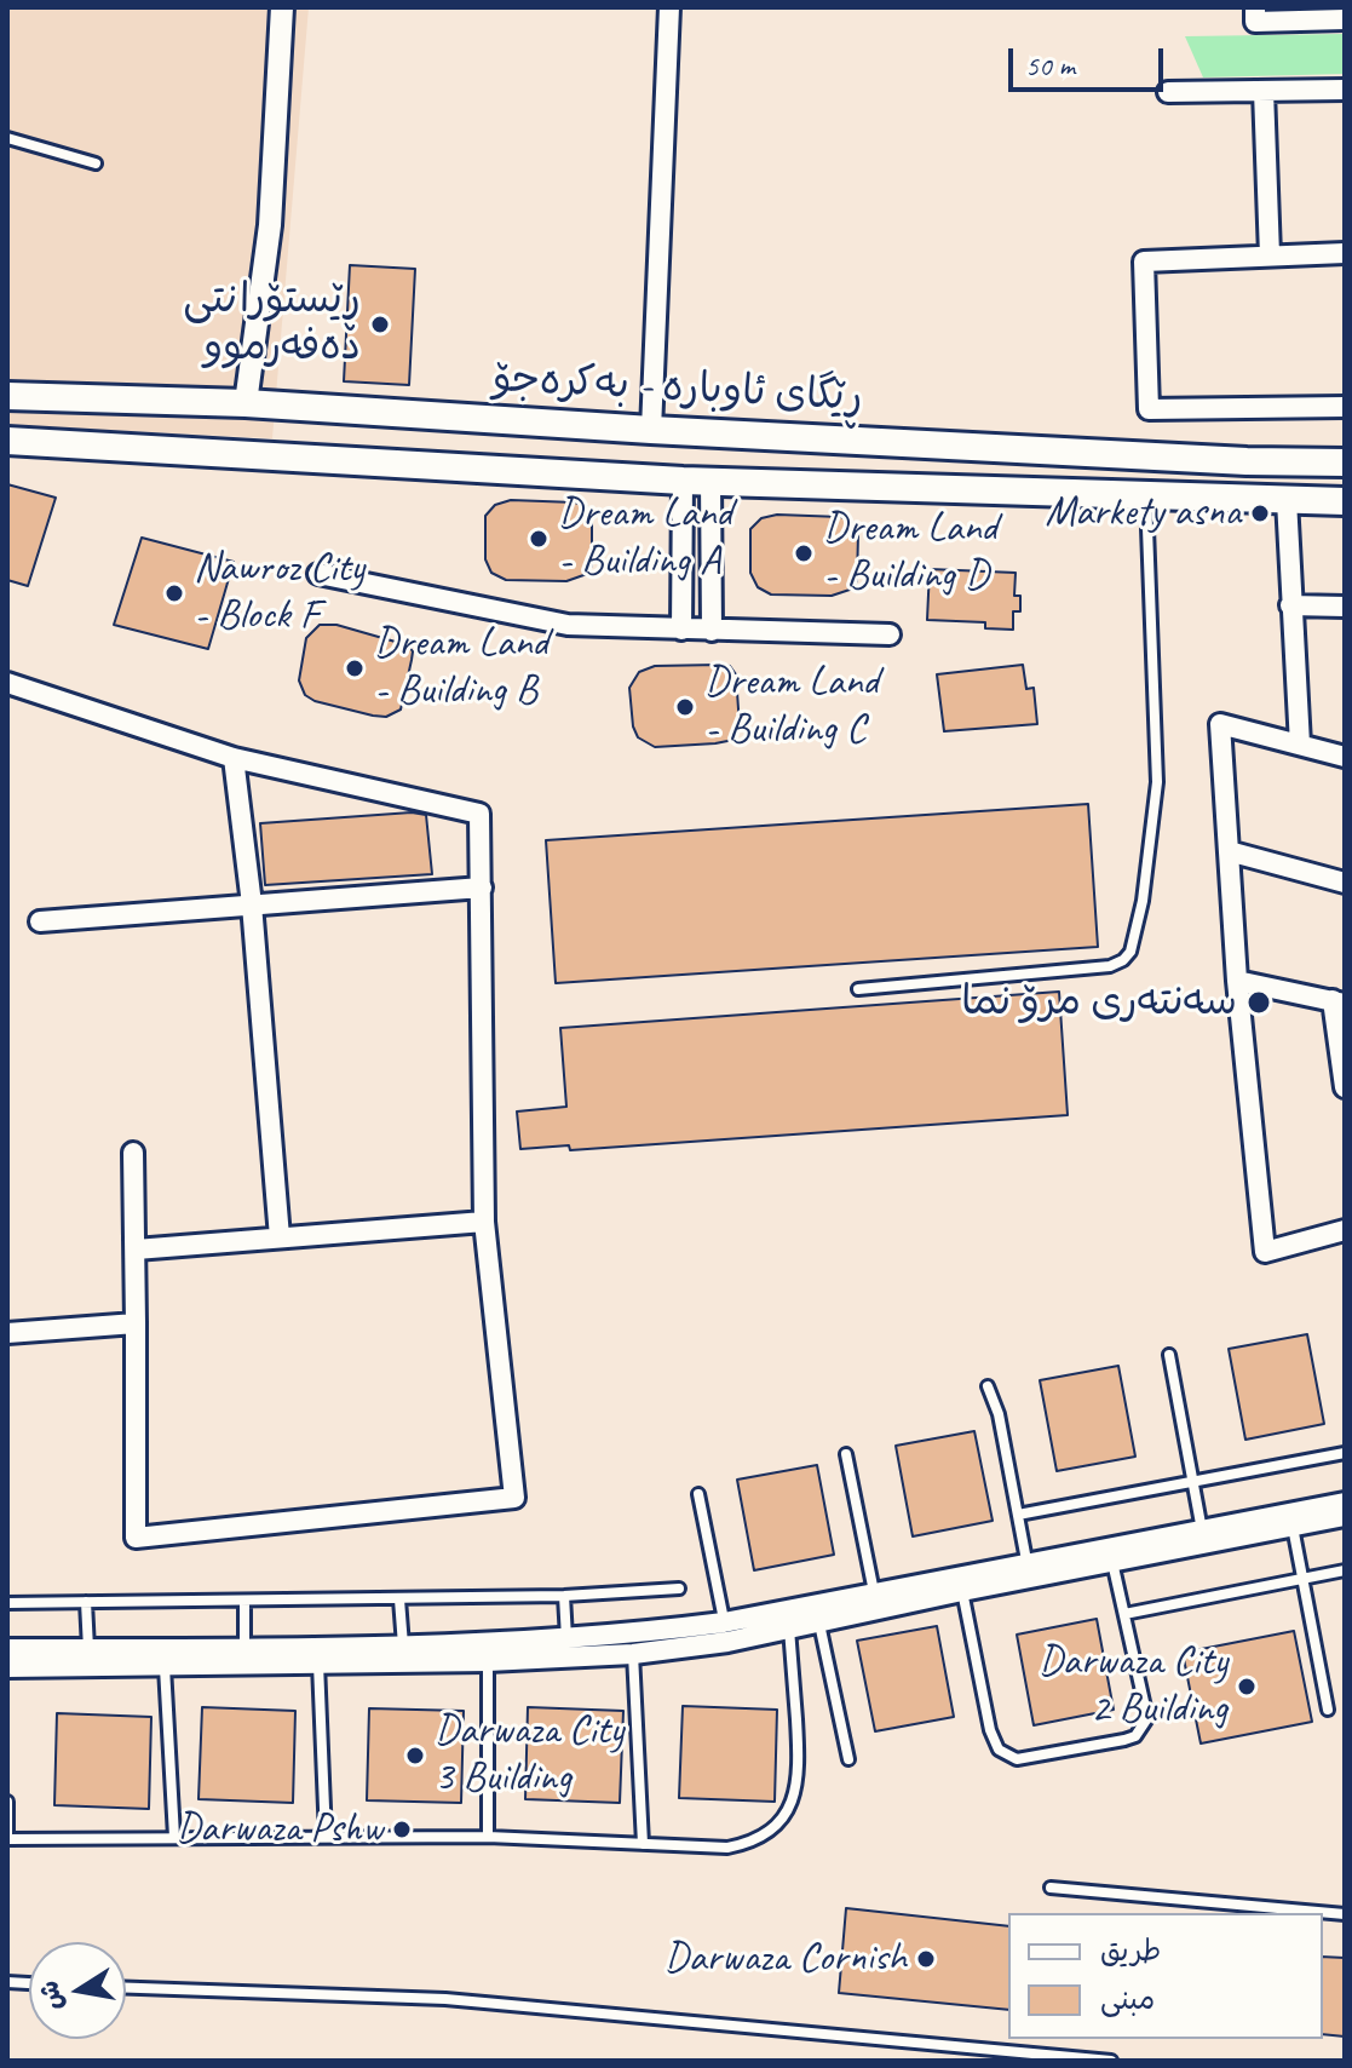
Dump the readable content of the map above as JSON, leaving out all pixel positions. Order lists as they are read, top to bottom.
{
  "streets": {
    "main road": ["ڕێگای ئاوبارە - بەکرەجۆ"]
  },
  "places": [
    "ڕێستۆرانتی دەفەرموو",
    "Markety asna",
    "Dream Land - Building A",
    "Dream Land - Building D",
    "Nawroz City - Block F",
    "Dream Land - Building B",
    "Dream Land - Building C",
    "سەنتەرى مرۆ نما",
    "Darwaza City 2 Building",
    "Darwaza City 3 Building",
    "Darwaza Pshw",
    "Darwaza Cornish"
  ],
  "legend": ["طريق", "مبنى"],
  "scale_bar": "50 m",
  "north": "left"
}
